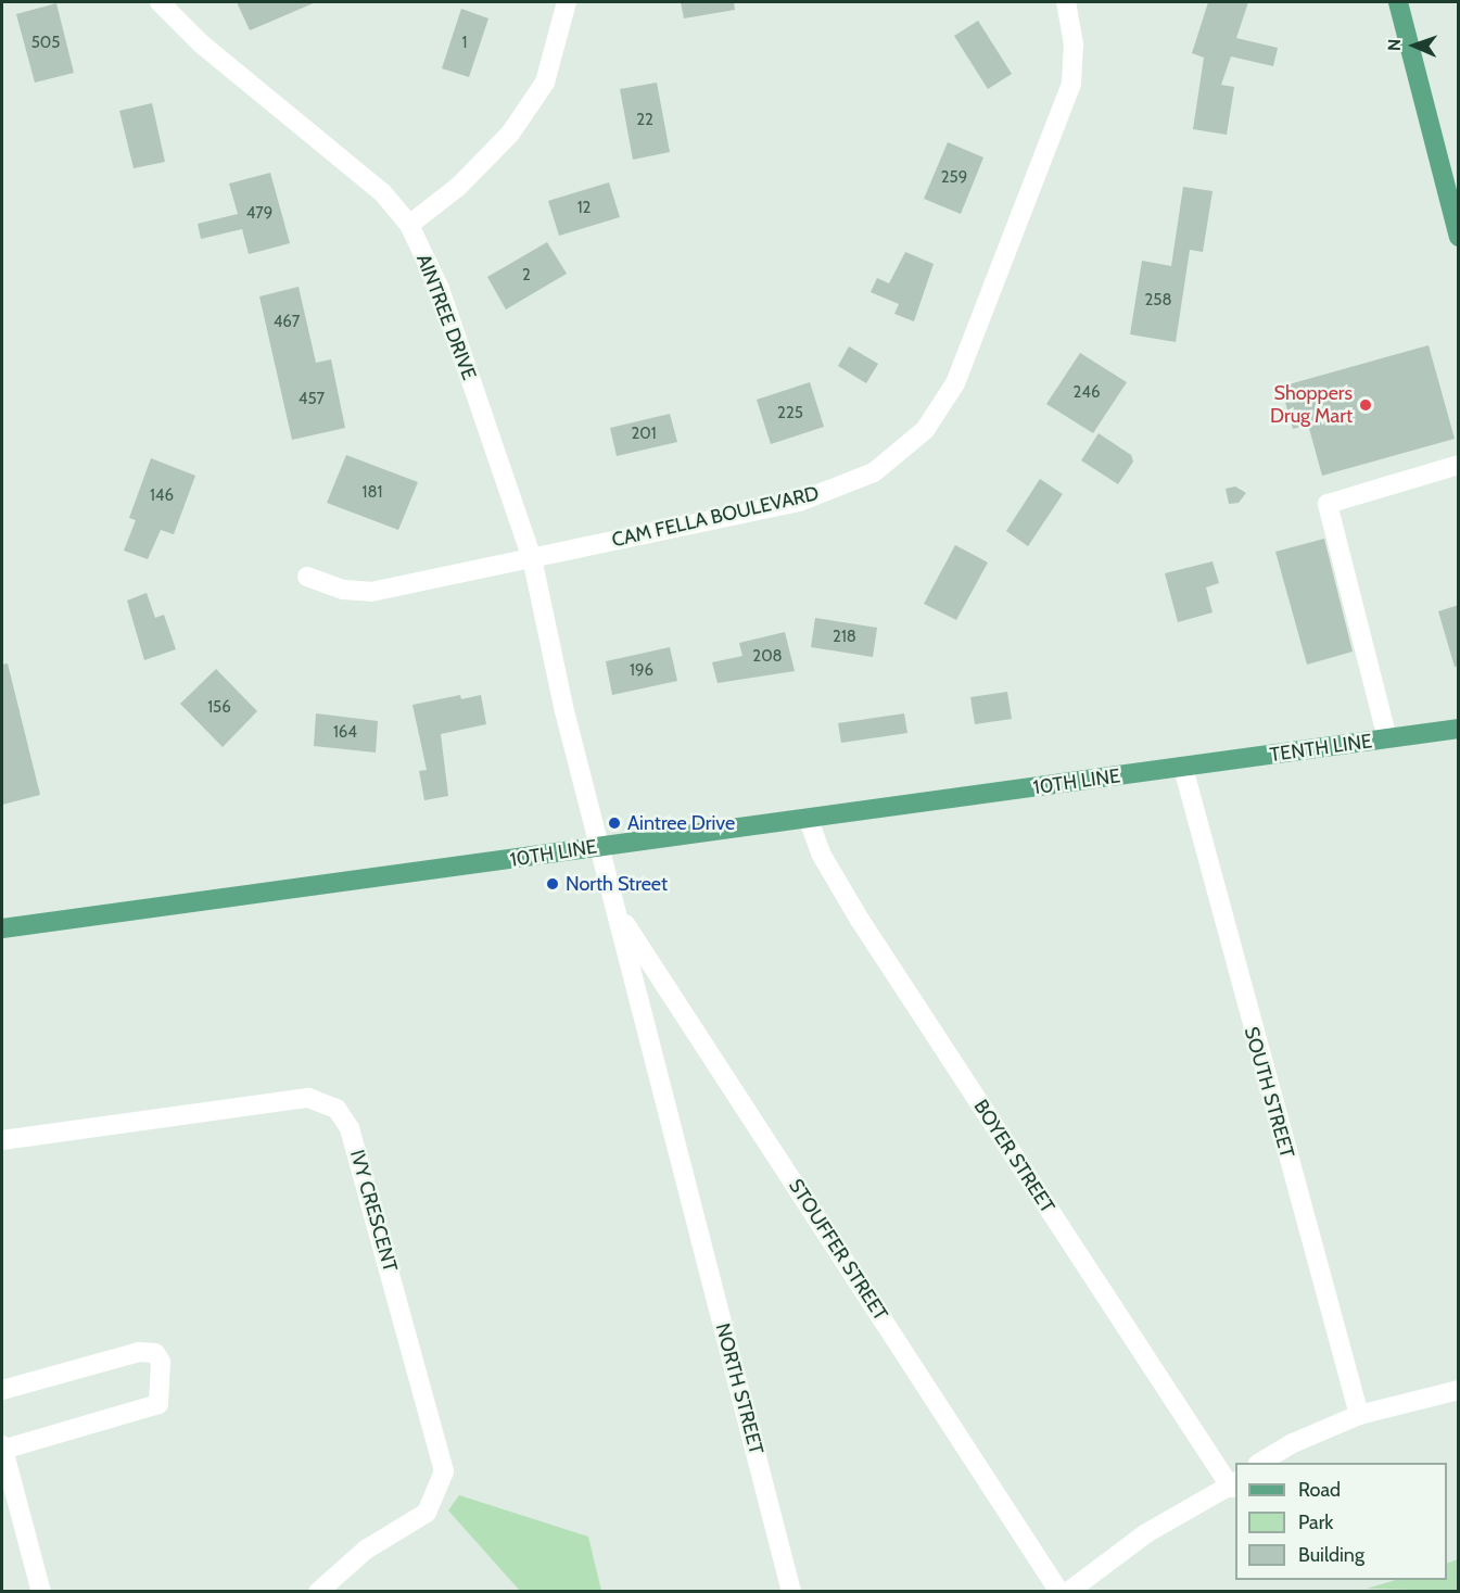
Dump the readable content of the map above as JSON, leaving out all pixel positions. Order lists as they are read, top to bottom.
{
  "streets": {
    "main road": ["TENTH LINE", "10TH LINE"],
    "street": [
      "AINTREE DRIVE",
      "CAM FELLA BOULEVARD",
      "SOUTH STREET",
      "BOYER STREET",
      "IVY CRESCENT",
      "STOUFFER STREET",
      "NORTH STREET"
    ]
  },
  "crossings": [
    ["AINTREE DRIVE", "CAM FELLA BOULEVARD"],
    ["AINTREE DRIVE", "10TH LINE"],
    ["AINTREE DRIVE", "NORTH STREET"],
    ["TENTH LINE", "10TH LINE"],
    ["TENTH LINE", "SOUTH STREET"],
    ["10TH LINE", "SOUTH STREET"],
    ["10TH LINE", "BOYER STREET"],
    ["10TH LINE", "NORTH STREET"],
    ["STOUFFER STREET", "NORTH STREET"]
  ],
  "places": ["Shoppers Drug Mart", "Aintree Drive", "North Street"],
  "house_numbers": [
    "505",
    "1",
    "22",
    "259",
    "12",
    "479",
    "2",
    "258",
    "467",
    "246",
    "457",
    "225",
    "201",
    "181",
    "146",
    "218",
    "208",
    "196",
    "156",
    "164"
  ],
  "legend": ["Road", "Park", "Building"],
  "north": "left"
}
